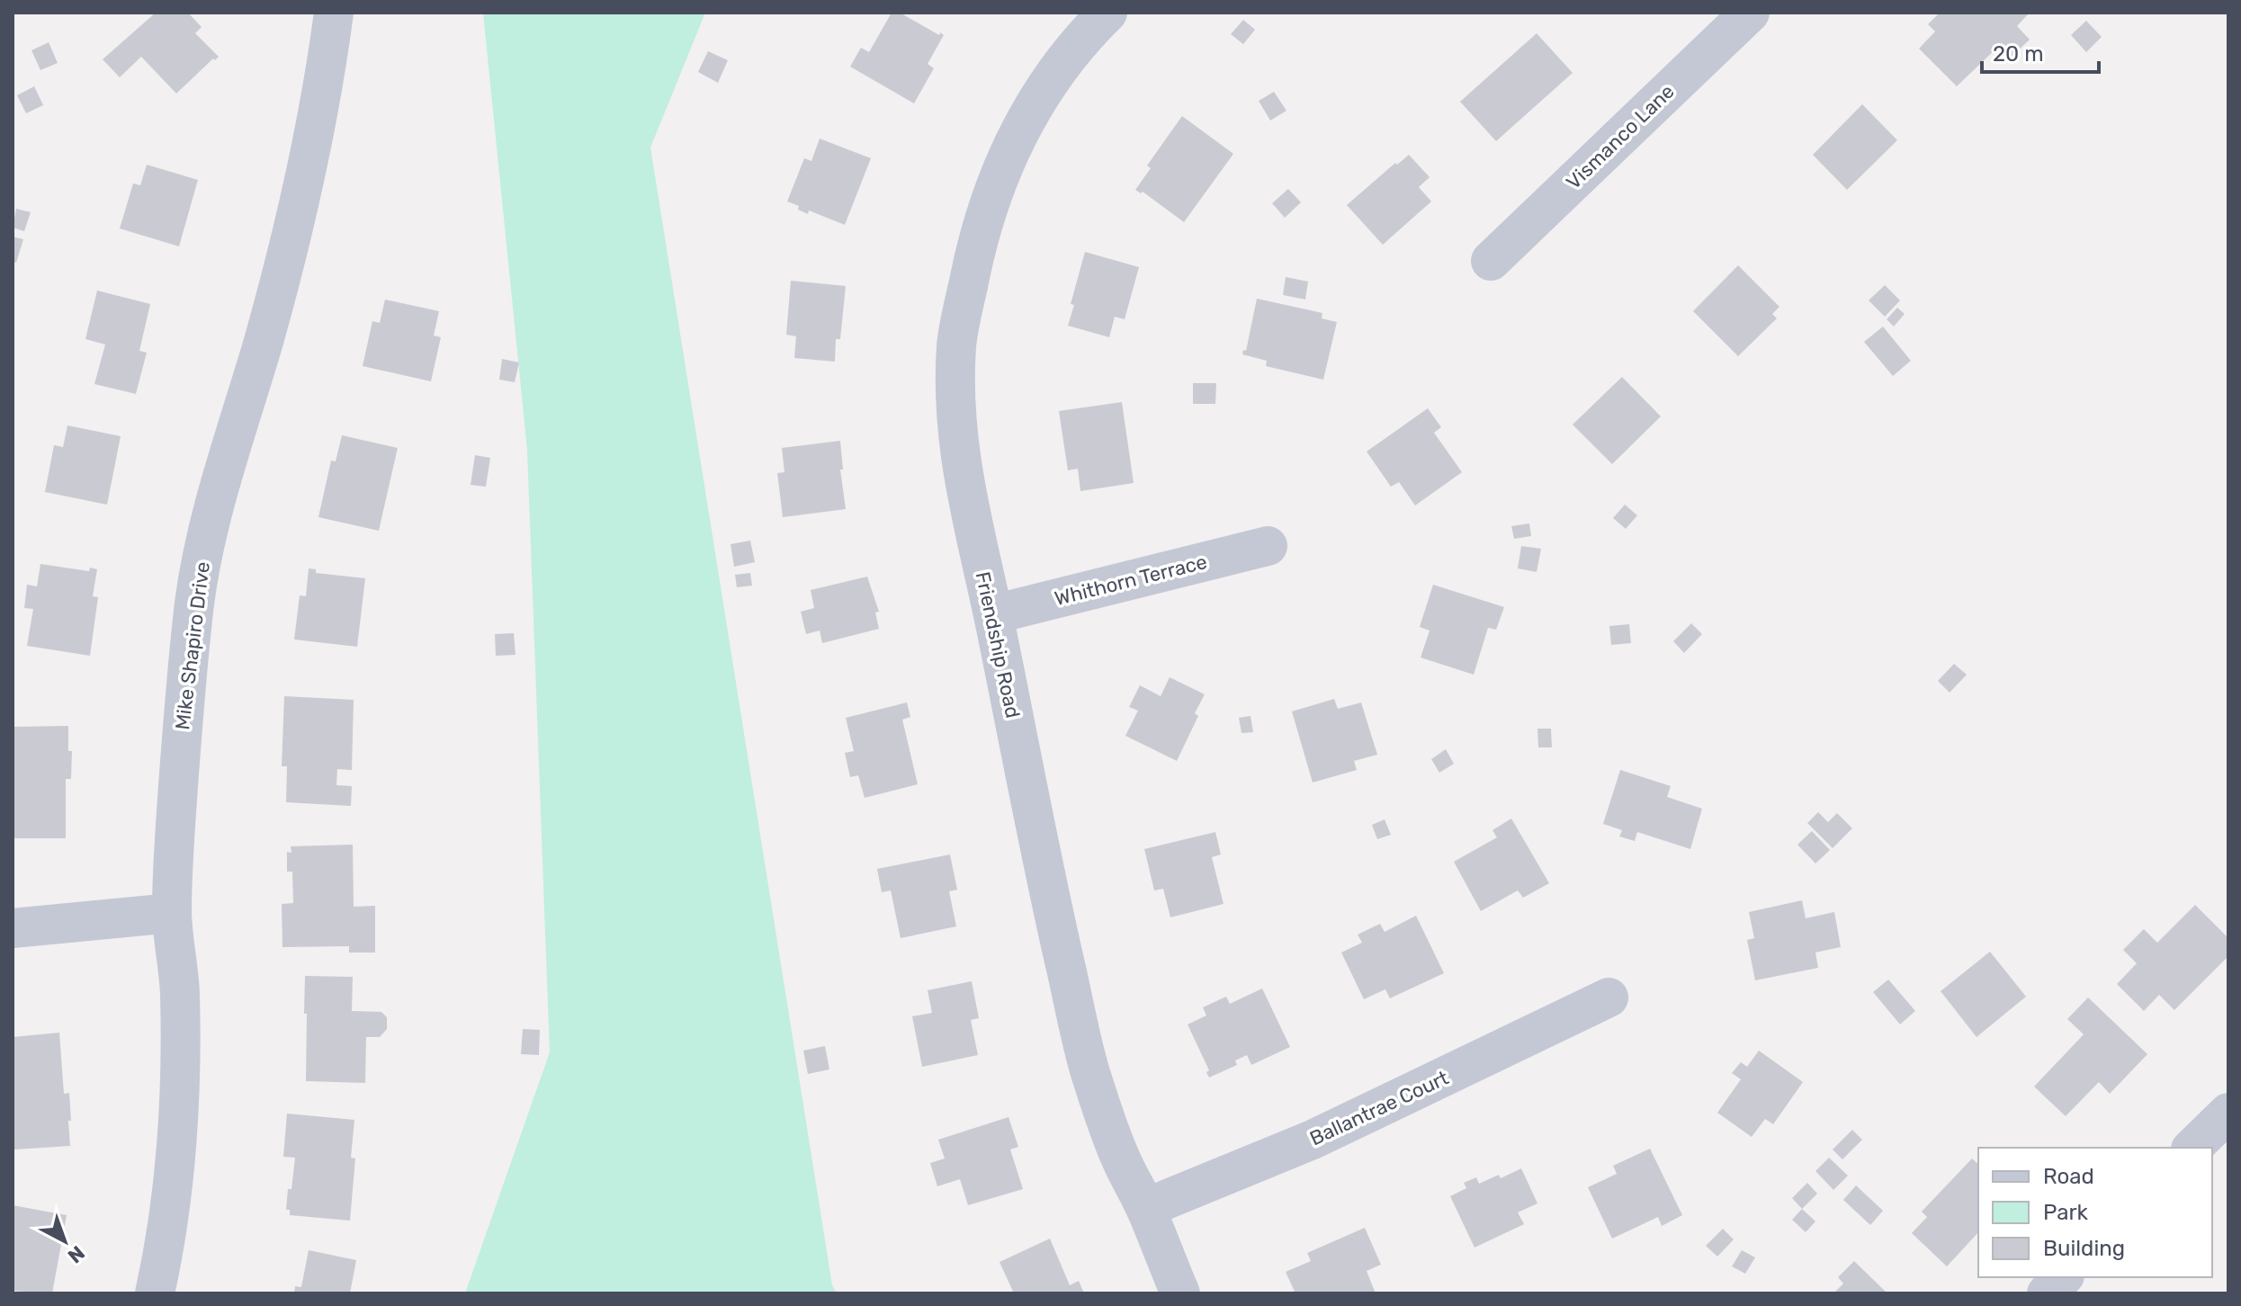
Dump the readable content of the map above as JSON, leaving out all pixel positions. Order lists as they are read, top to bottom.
{
  "streets": {
    "street": [
      "Vismanco Lane",
      "Whithorn Terrace",
      "Friendship Road",
      "Mike Shapiro Drive",
      "Ballantrae Court"
    ]
  },
  "crossings": [
    ["Whithorn Terrace", "Friendship Road"],
    ["Friendship Road", "Ballantrae Court"]
  ],
  "legend": ["Road", "Park", "Building"],
  "scale_bar": "20 m",
  "north": "bottom right"
}
